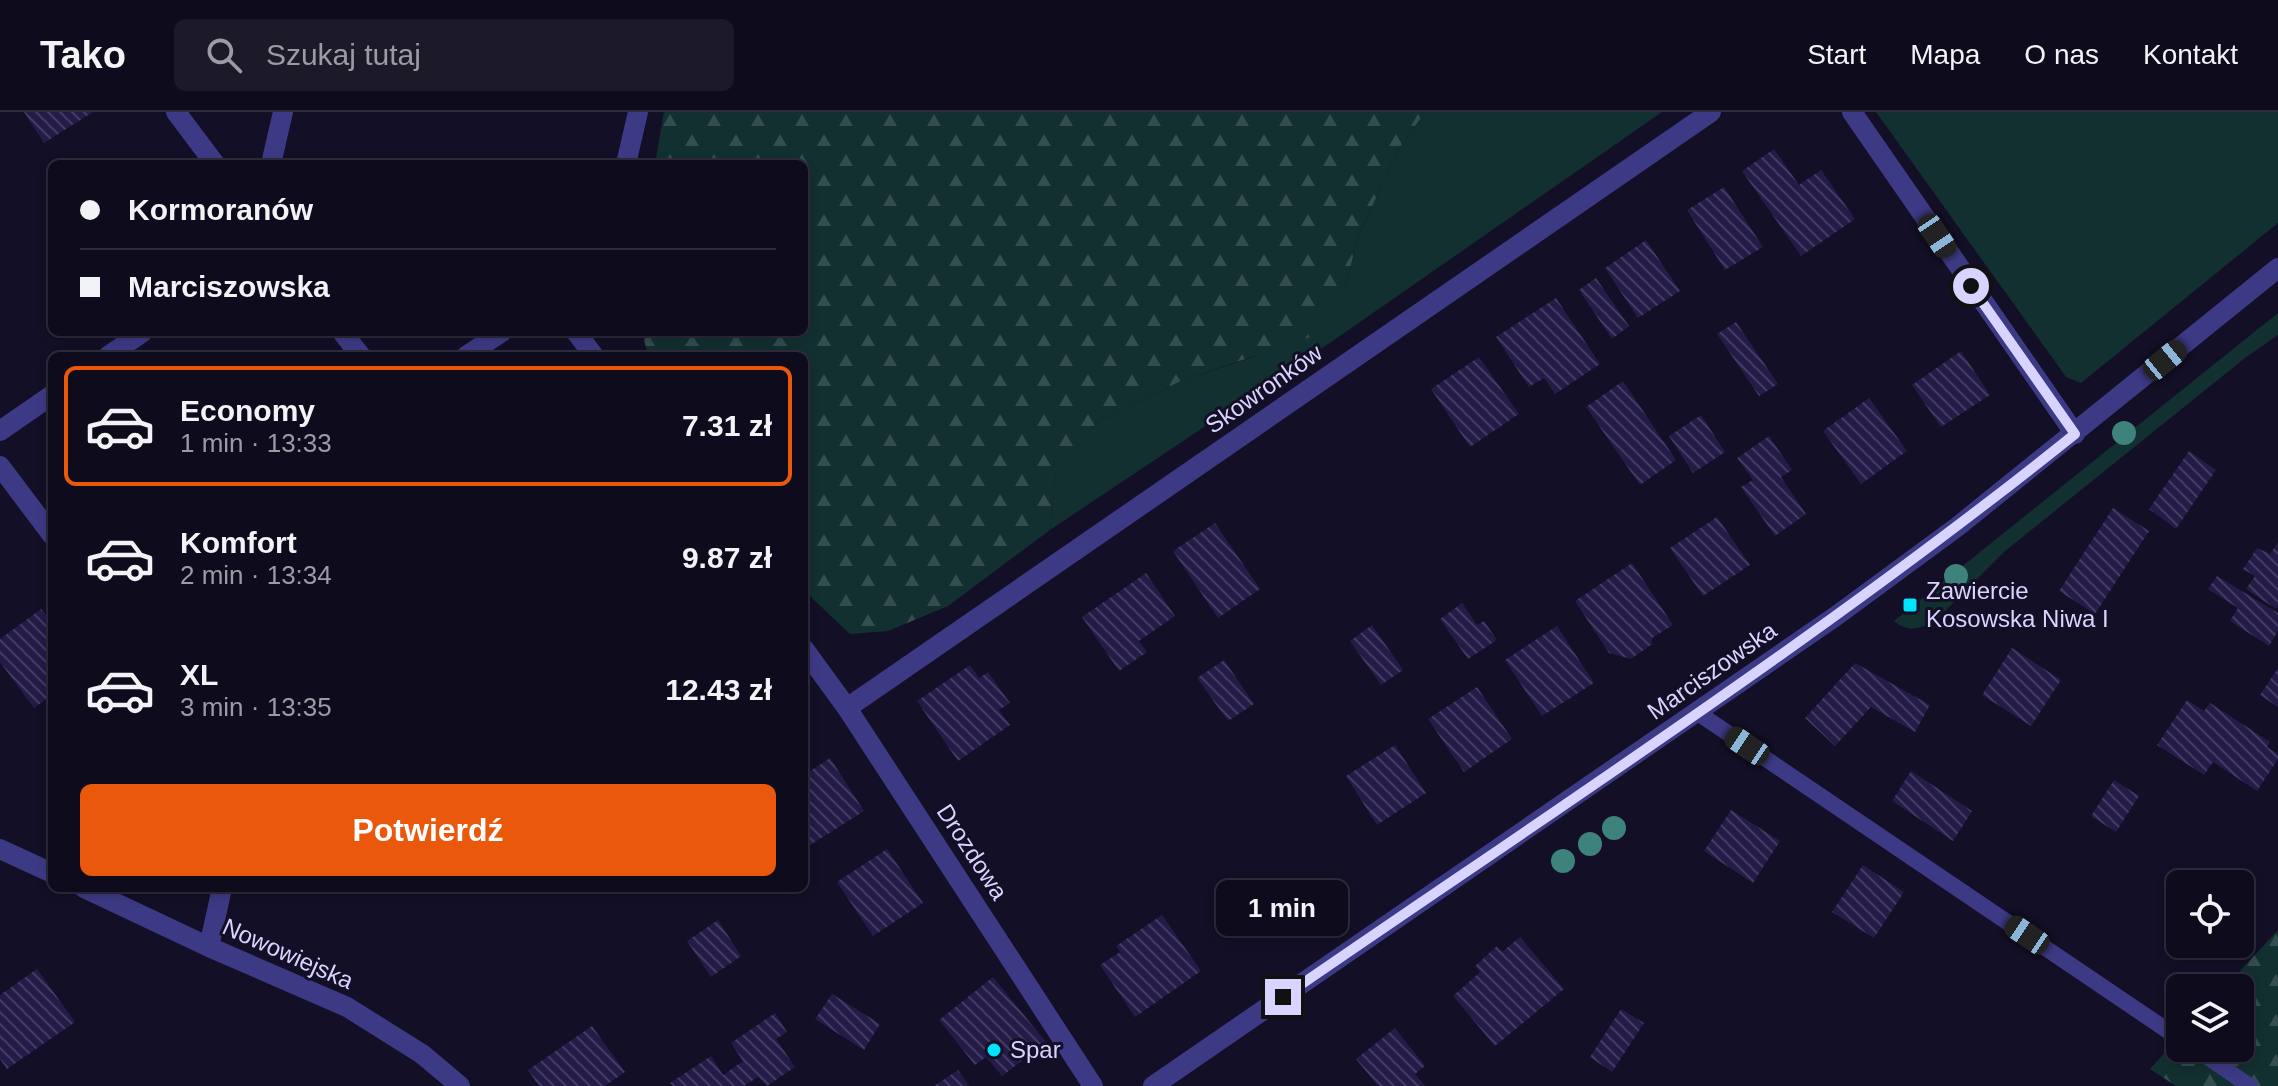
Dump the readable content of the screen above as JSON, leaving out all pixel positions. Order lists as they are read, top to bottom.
{
  "streets": {
    "street": [
      "Skowronków",
      "Marciszowska",
      "Drozdowa",
      "Nowowiejska"
    ]
  },
  "crossings": [
    ["Skowronków", "Drozdowa"]
  ],
  "places": {
    "transit": ["Zawiercie Kosowska Niwa I"],
    "other": ["Spar"]
  },
  "page": {
    "header": "Tako",
    "search": "Szukaj tutaj",
    "nav": [
      "Start",
      "Mapa",
      "O nas",
      "Kontakt"
    ],
    "banner": ["Kormoranów", "Marciszowska"],
    "list": [
      {
        "name": "Economy",
        "note": "1 min · 13:33",
        "value": "7.31 zł"
      },
      {
        "name": "Komfort",
        "note": "2 min · 13:34",
        "value": "9.87 zł"
      },
      {
        "name": "XL",
        "note": "3 min · 13:35",
        "value": "12.43 zł"
      }
    ],
    "buttons": "Potwierdź",
    "bubble": "1 min"
  }
}
